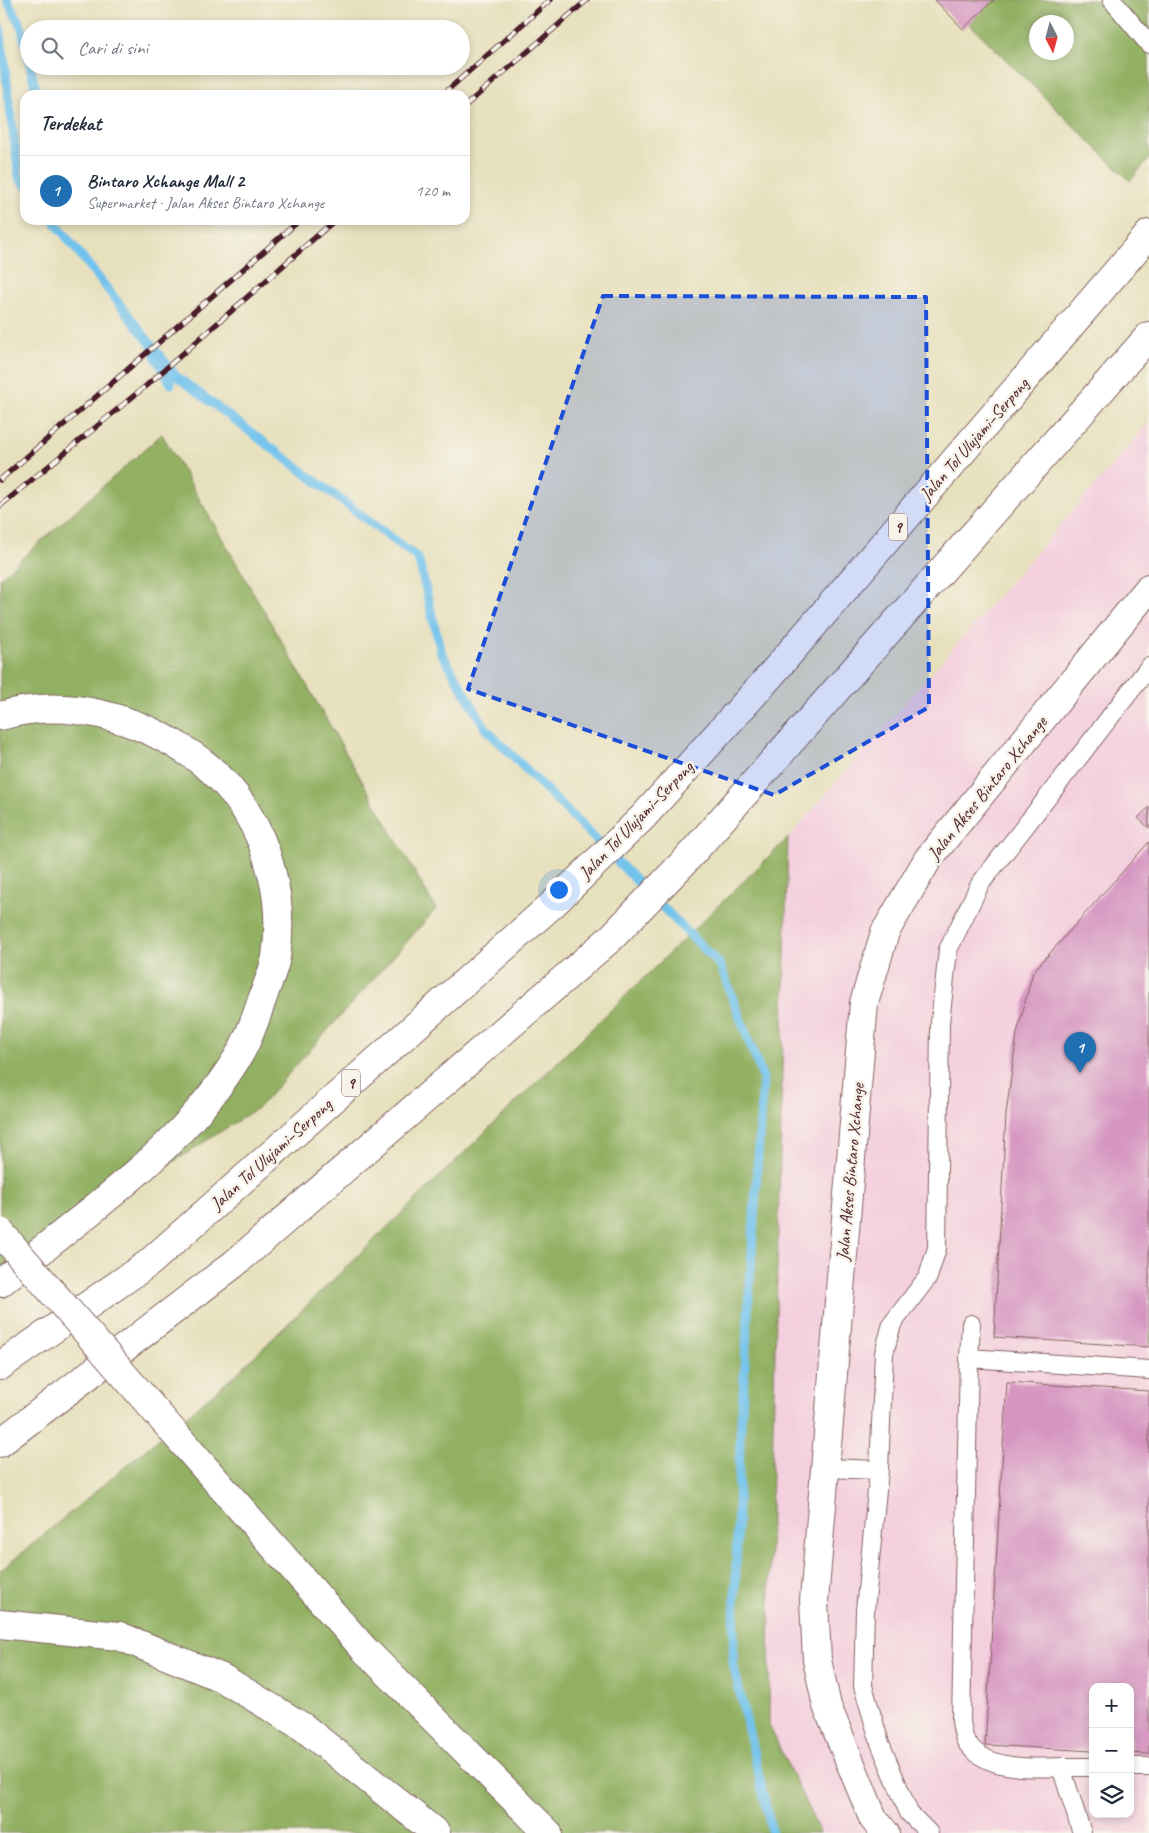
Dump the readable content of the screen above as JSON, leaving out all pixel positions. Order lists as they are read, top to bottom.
{
  "streets": {
    "main road": ["Jalan Tol Ulujami–Serpong", "9", "Jalan Akses Bintaro Xchange"]
  },
  "north": "bottom",
  "page": {
    "search": "Cari di sini",
    "heading": "Terdekat",
    "list": [
      {
        "mark": "1",
        "name": "Bintaro Xchange Mall 2",
        "note": "Supermarket · Jalan Akses Bintaro Xchange",
        "value": "120 m"
      }
    ],
    "pins": "1",
    "map_buttons": ["+", "−"]
  }
}
